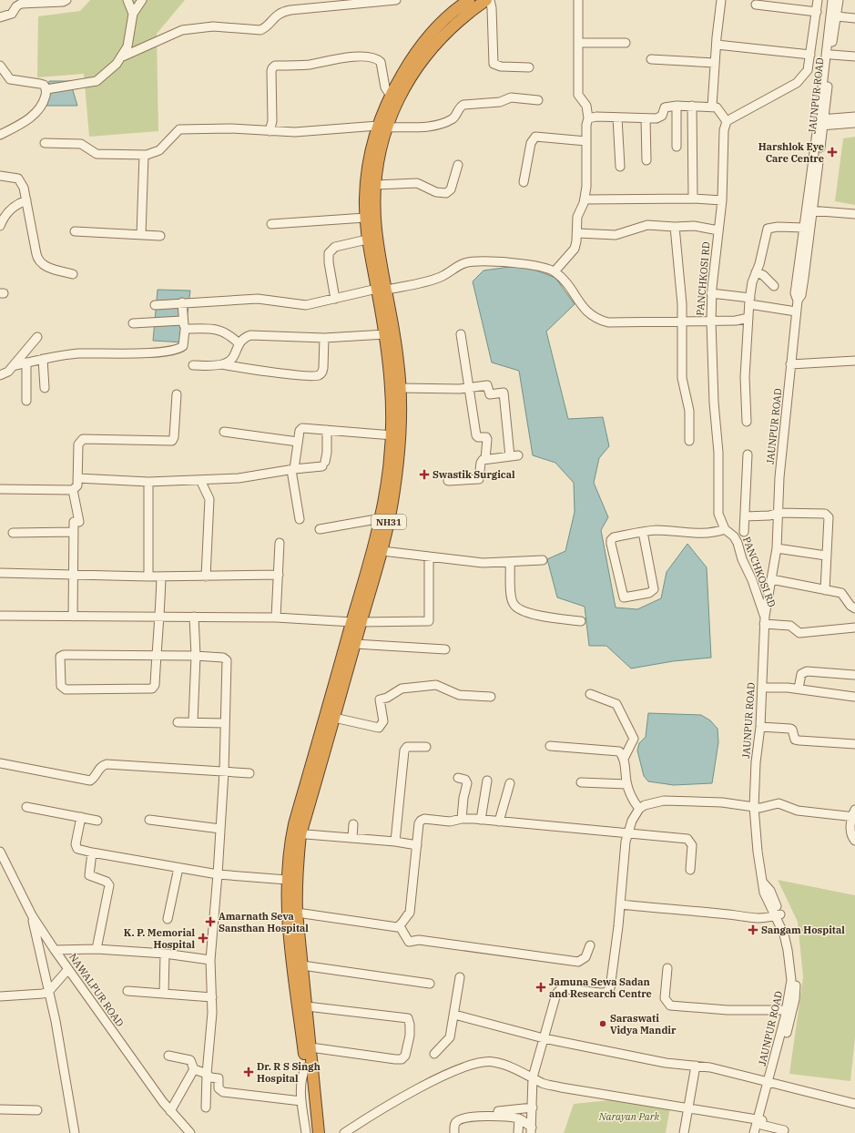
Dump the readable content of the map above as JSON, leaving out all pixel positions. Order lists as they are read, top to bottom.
{
  "streets": {
    "highway": ["NH31"],
    "street": ["JAUNPUR ROAD", "PANCHKOSI RD", "NAWALPUR ROAD"]
  },
  "crossings": [
    ["JAUNPUR ROAD", "PANCHKOSI RD"]
  ],
  "parks": ["Narayan Park"],
  "places": {
    "health": [
      "Harshlok Eye Care Centre",
      "Swastik Surgical",
      "Amarnath Seva Sansthan Hospital",
      "Sangam Hospital",
      "K. P. Memorial Hospital",
      "Jamuna Sewa Sadan and Research Centre",
      "Dr. R S Singh Hospital"
    ],
    "other": ["Saraswati Vidya Mandir"]
  }
}
